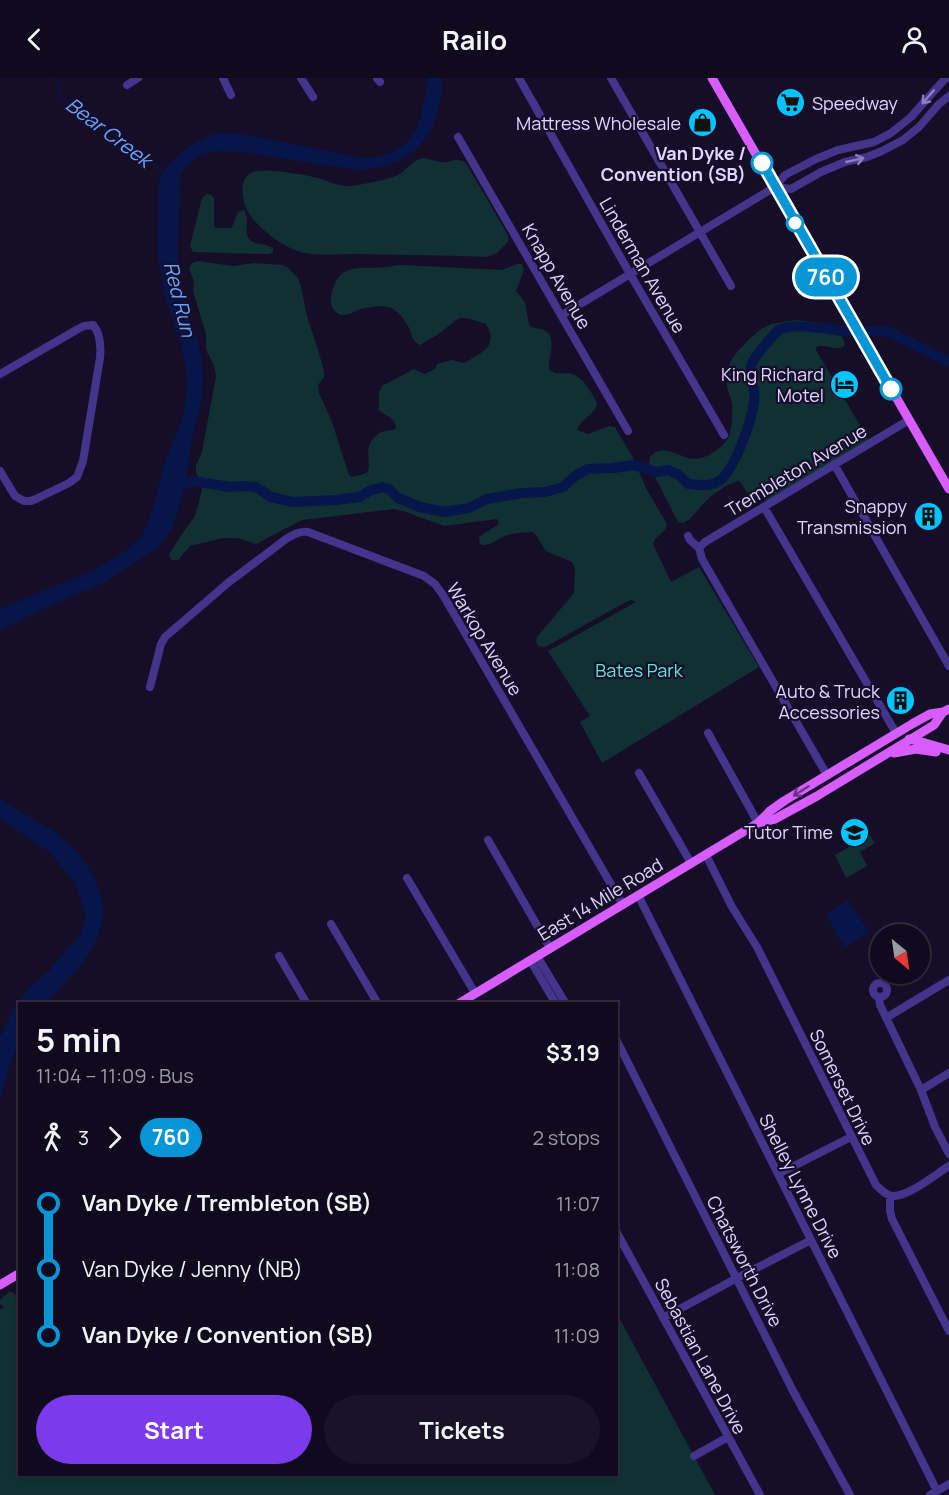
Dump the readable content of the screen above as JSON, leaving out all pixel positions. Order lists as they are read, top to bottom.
{
  "streets": {
    "main road": ["East 14 Mile Road"],
    "street": [
      "Linderman Avenue",
      "Knapp Avenue",
      "Trembleton Avenue",
      "Warkop Avenue",
      "Somerset Drive",
      "Shelley Lynne Drive",
      "Chatsworth Drive",
      "Sebastian Lane Drive"
    ]
  },
  "crossings": [
    ["Warkop Avenue", "East 14 Mile Road"],
    ["East 14 Mile Road", "Somerset Drive"],
    ["East 14 Mile Road", "Shelley Lynne Drive"]
  ],
  "water": ["Bear Creek", "Red Run"],
  "parks": ["Bates Park"],
  "places": {
    "supermarket": ["Speedway"],
    "shop": ["Mattress Wholesale"],
    "other": ["Van Dyke / Convention (SB)"],
    "hotel": ["King Richard Motel"],
    "building": ["Snappy Transmission", "Auto & Truck Accessories"],
    "school or university": ["Tutor Time"]
  },
  "lines": ["bus line 760"],
  "north": "bottom right",
  "page": {
    "header": "Railo",
    "on_map": "760",
    "heading": ["5 min", "11:04 – 11:09 · Bus", "$3.19"],
    "legs": ["3", "760", "2 stops"],
    "list": [
      {
        "name": "Van Dyke / Trembleton (SB)",
        "value": "11:07"
      },
      {
        "name": "Van Dyke / Jenny (NB)",
        "value": "11:08"
      },
      {
        "name": "Van Dyke / Convention (SB)",
        "value": "11:09"
      }
    ],
    "buttons": ["Start", "Tickets"]
  }
}
